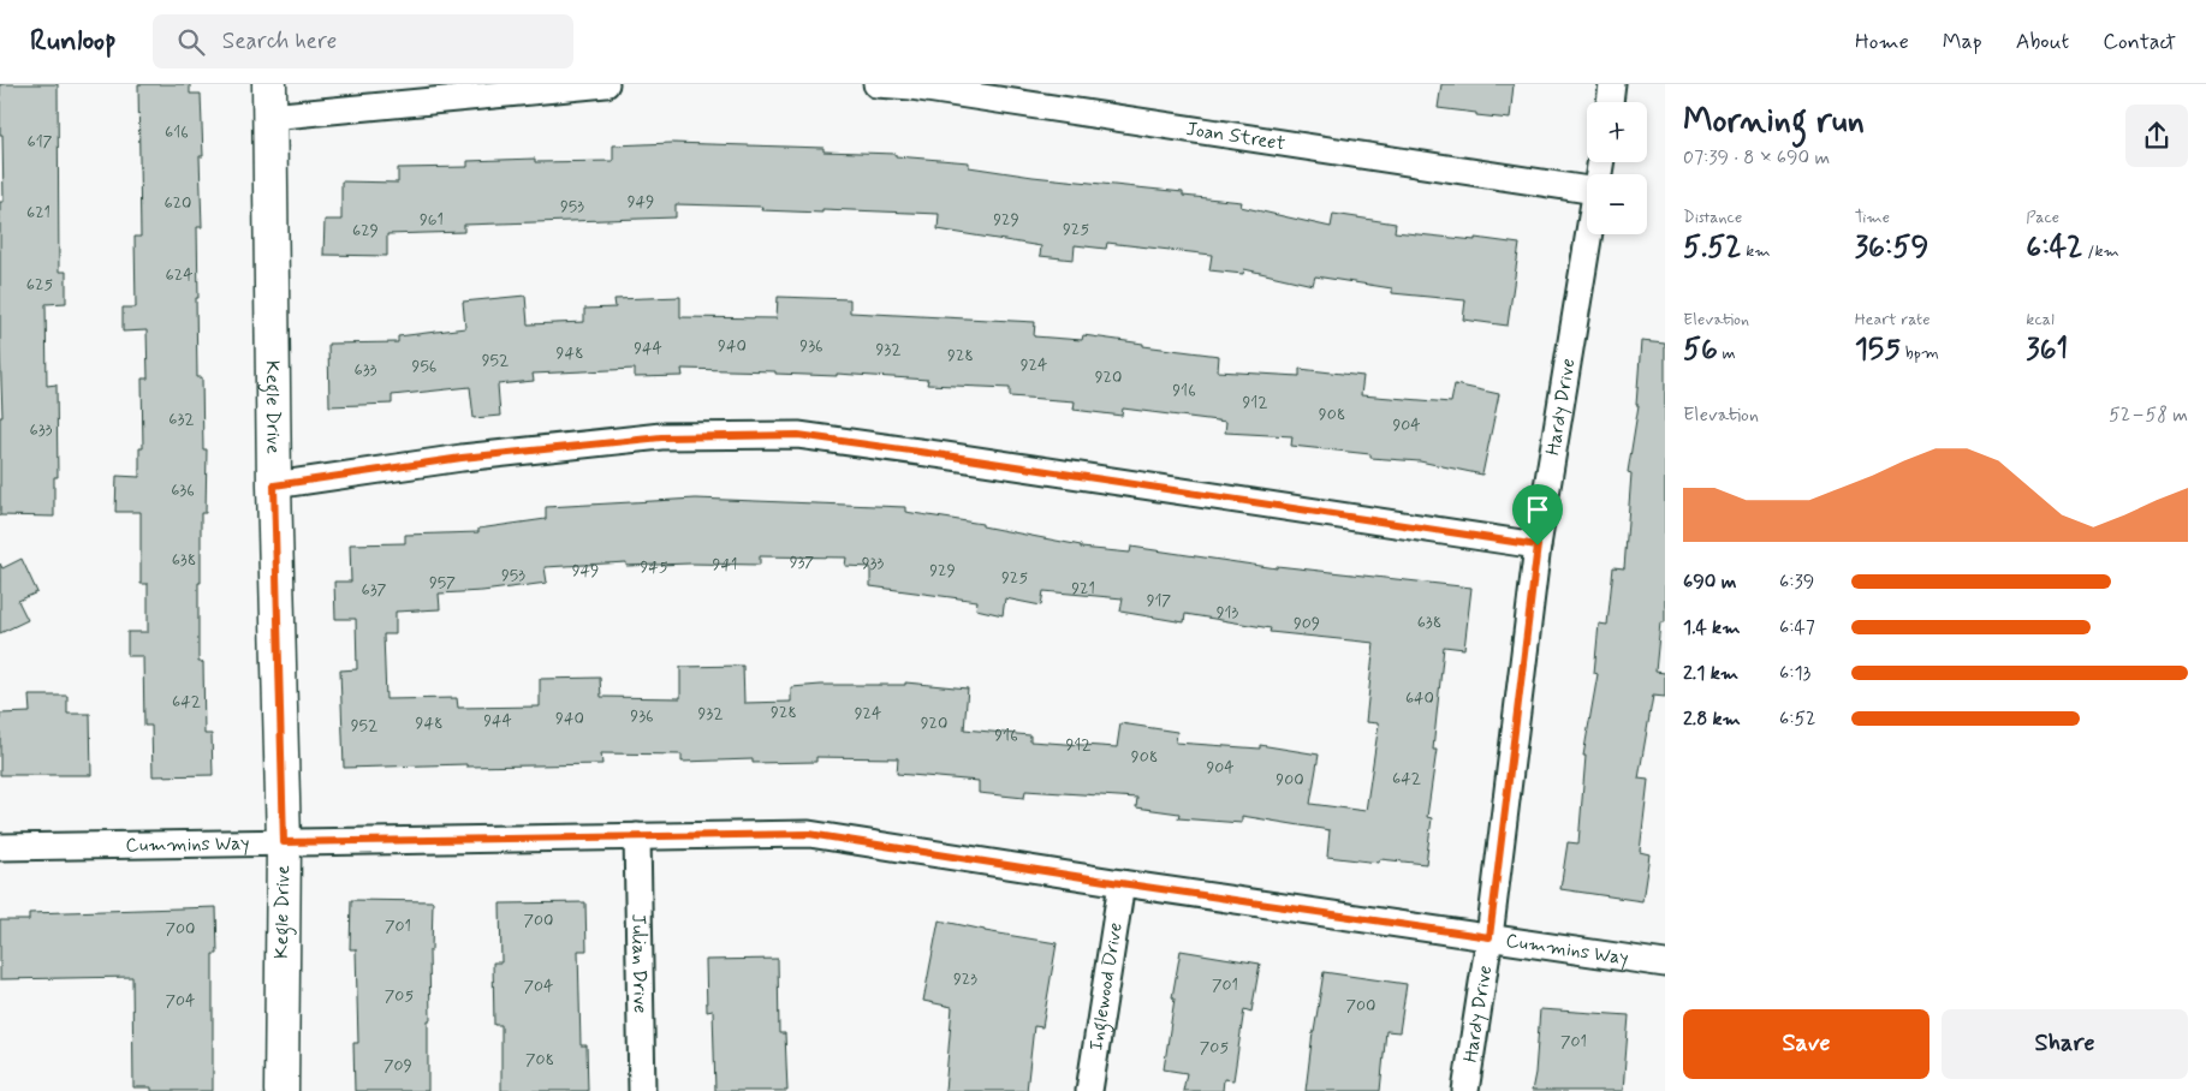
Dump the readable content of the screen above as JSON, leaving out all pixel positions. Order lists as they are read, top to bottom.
{
  "streets": {
    "street": [
      "Joan Street",
      "Kegle Drive",
      "Hardy Drive",
      "Cummins Way",
      "Julian Drive",
      "Inglewood Drive"
    ]
  },
  "crossings": [
    ["Kegle Drive", "Cummins Way"],
    ["Hardy Drive", "Cummins Way"],
    ["Cummins Way", "Julian Drive"],
    ["Cummins Way", "Inglewood Drive"]
  ],
  "house_numbers": [
    "616",
    "617",
    "949",
    "620",
    "953",
    "621",
    "961",
    "929",
    "925",
    "629",
    "624",
    "625",
    "940",
    "936",
    "944",
    "932",
    "948",
    "928",
    "952",
    "924",
    "956",
    "633",
    "920",
    "916",
    "912",
    "908",
    "632",
    "904",
    "633",
    "636",
    "638",
    "937",
    "933",
    "941",
    "945",
    "949",
    "929",
    "953",
    "925",
    "957",
    "921",
    "637",
    "917",
    "913",
    "638",
    "909",
    "640",
    "642",
    "928",
    "932",
    "924",
    "936",
    "940",
    "944",
    "948",
    "920",
    "952",
    "916",
    "912",
    "908",
    "904",
    "642",
    "900",
    "700",
    "701",
    "700",
    "923",
    "701",
    "704",
    "705",
    "704",
    "700",
    "701",
    "705",
    "708",
    "709"
  ],
  "page": {
    "header": "Runloop",
    "search": "Search here",
    "nav": [
      "Home",
      "Map",
      "About",
      "Contact"
    ],
    "heading": ["Morning run", "07:39 · 8 × 690 m"],
    "map_buttons": ["+", "−"],
    "stats": [
      ["Distance", "5.52 km"],
      ["Time", "36:59"],
      ["Pace", "6:42 /km"],
      ["Elevation", "56 m"],
      ["Heart rate", "155 bpm"],
      ["kcal", "361"]
    ],
    "chart": ["Elevation", "52–58 m"],
    "list": [
      {
        "name": "690 m",
        "note": "6:39"
      },
      {
        "name": "1.4 km",
        "note": "6:47"
      },
      {
        "name": "2.1 km",
        "note": "6:13"
      },
      {
        "name": "2.8 km",
        "note": "6:52"
      }
    ],
    "buttons": ["Save", "Share"]
  }
}
